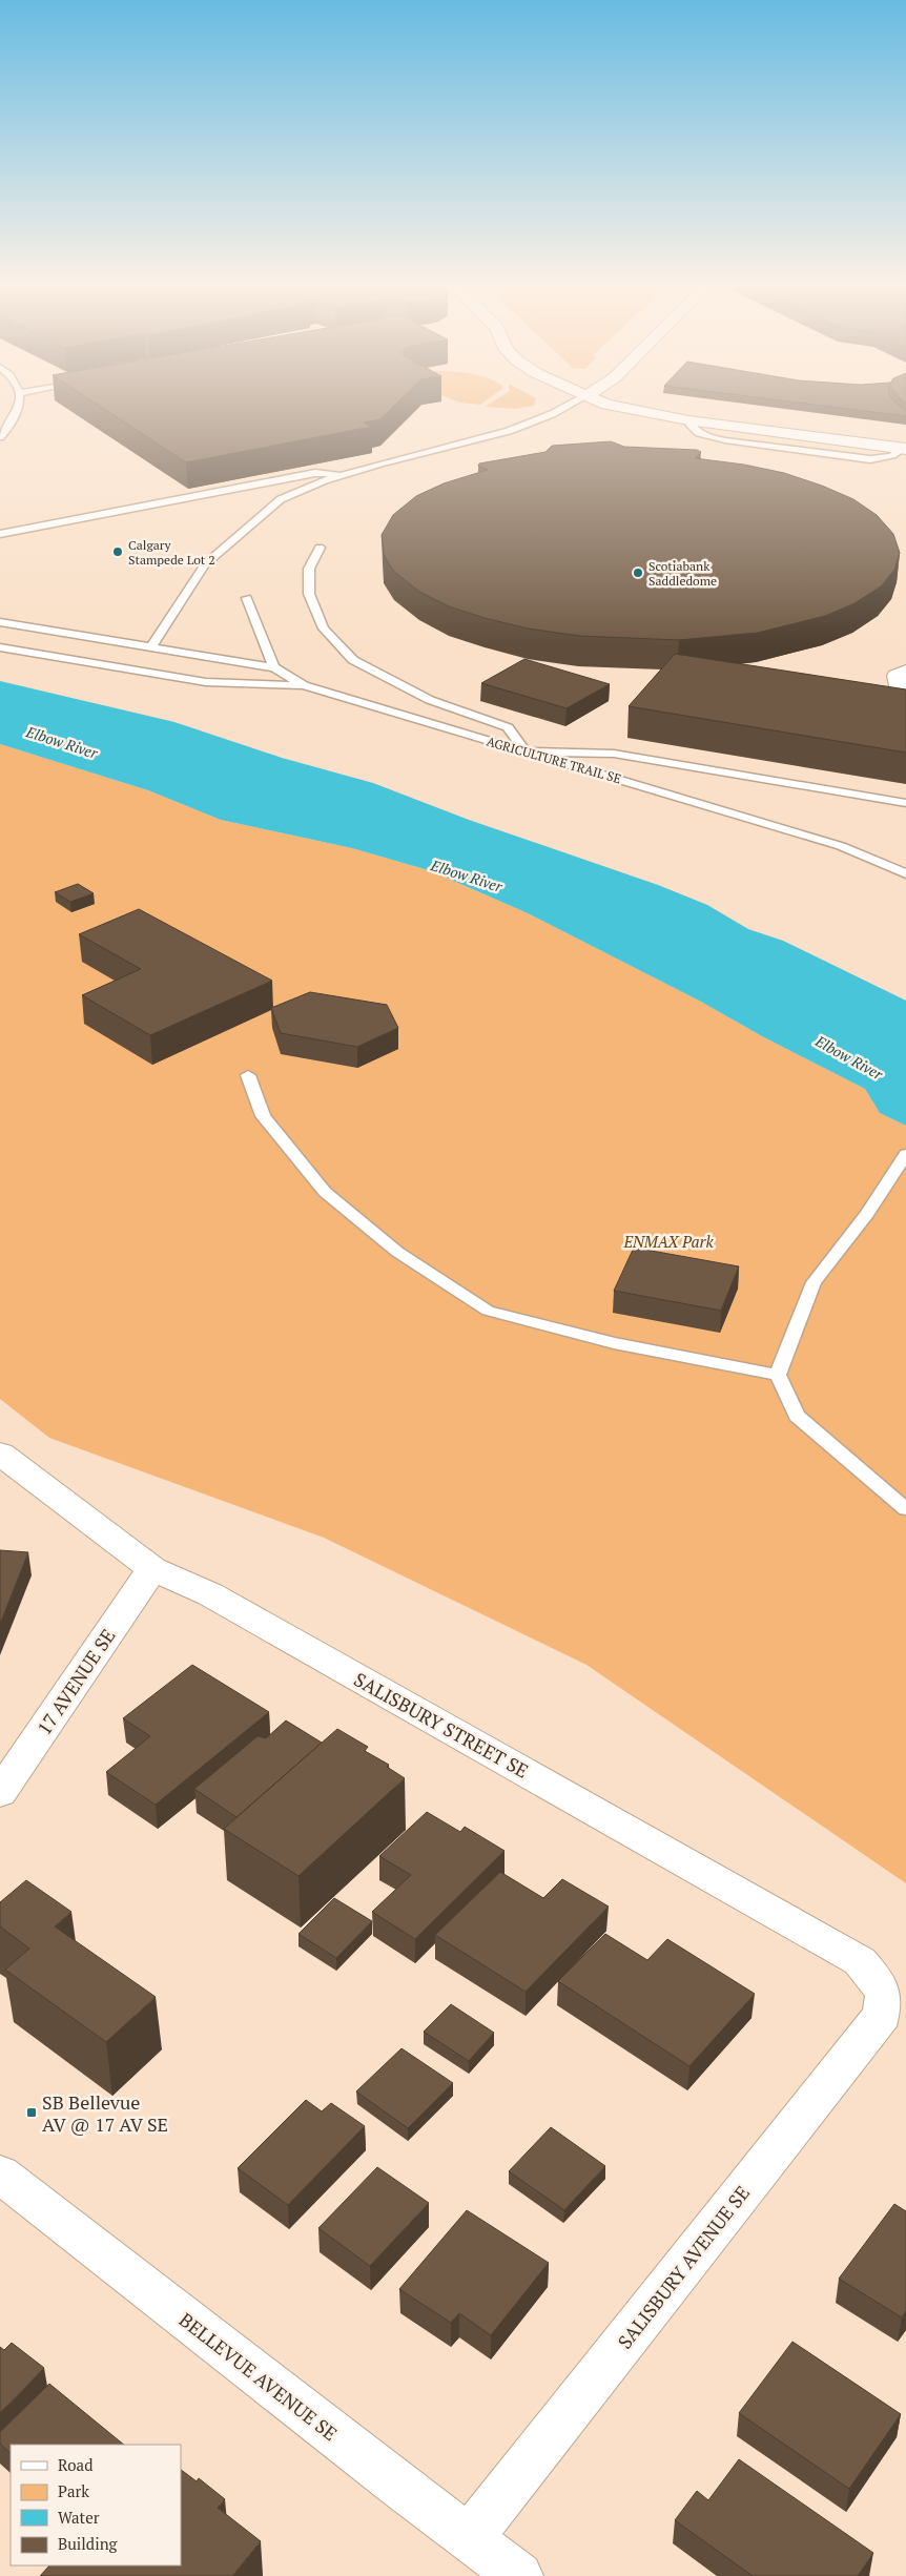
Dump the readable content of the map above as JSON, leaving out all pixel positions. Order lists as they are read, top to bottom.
{
  "streets": {
    "street": [
      "17 AVENUE SE",
      "SALISBURY STREET SE",
      "SALISBURY AVENUE SE",
      "BELLEVUE AVENUE SE"
    ],
    "lane": ["AGRICULTURE TRAIL SE"]
  },
  "crossings": [
    ["17 AVENUE SE", "SALISBURY STREET SE"],
    ["SALISBURY STREET SE", "SALISBURY AVENUE SE"],
    ["SALISBURY AVENUE SE", "BELLEVUE AVENUE SE"]
  ],
  "water": ["Elbow River"],
  "parks": ["ENMAX Park"],
  "places": {
    "other": ["Calgary Stampede Lot 2", "Scotiabank Saddledome"],
    "transit": ["SB Bellevue AV @ 17 AV SE"]
  },
  "legend": [
    "Road",
    "Park",
    "Water",
    "Building"
  ]
}
